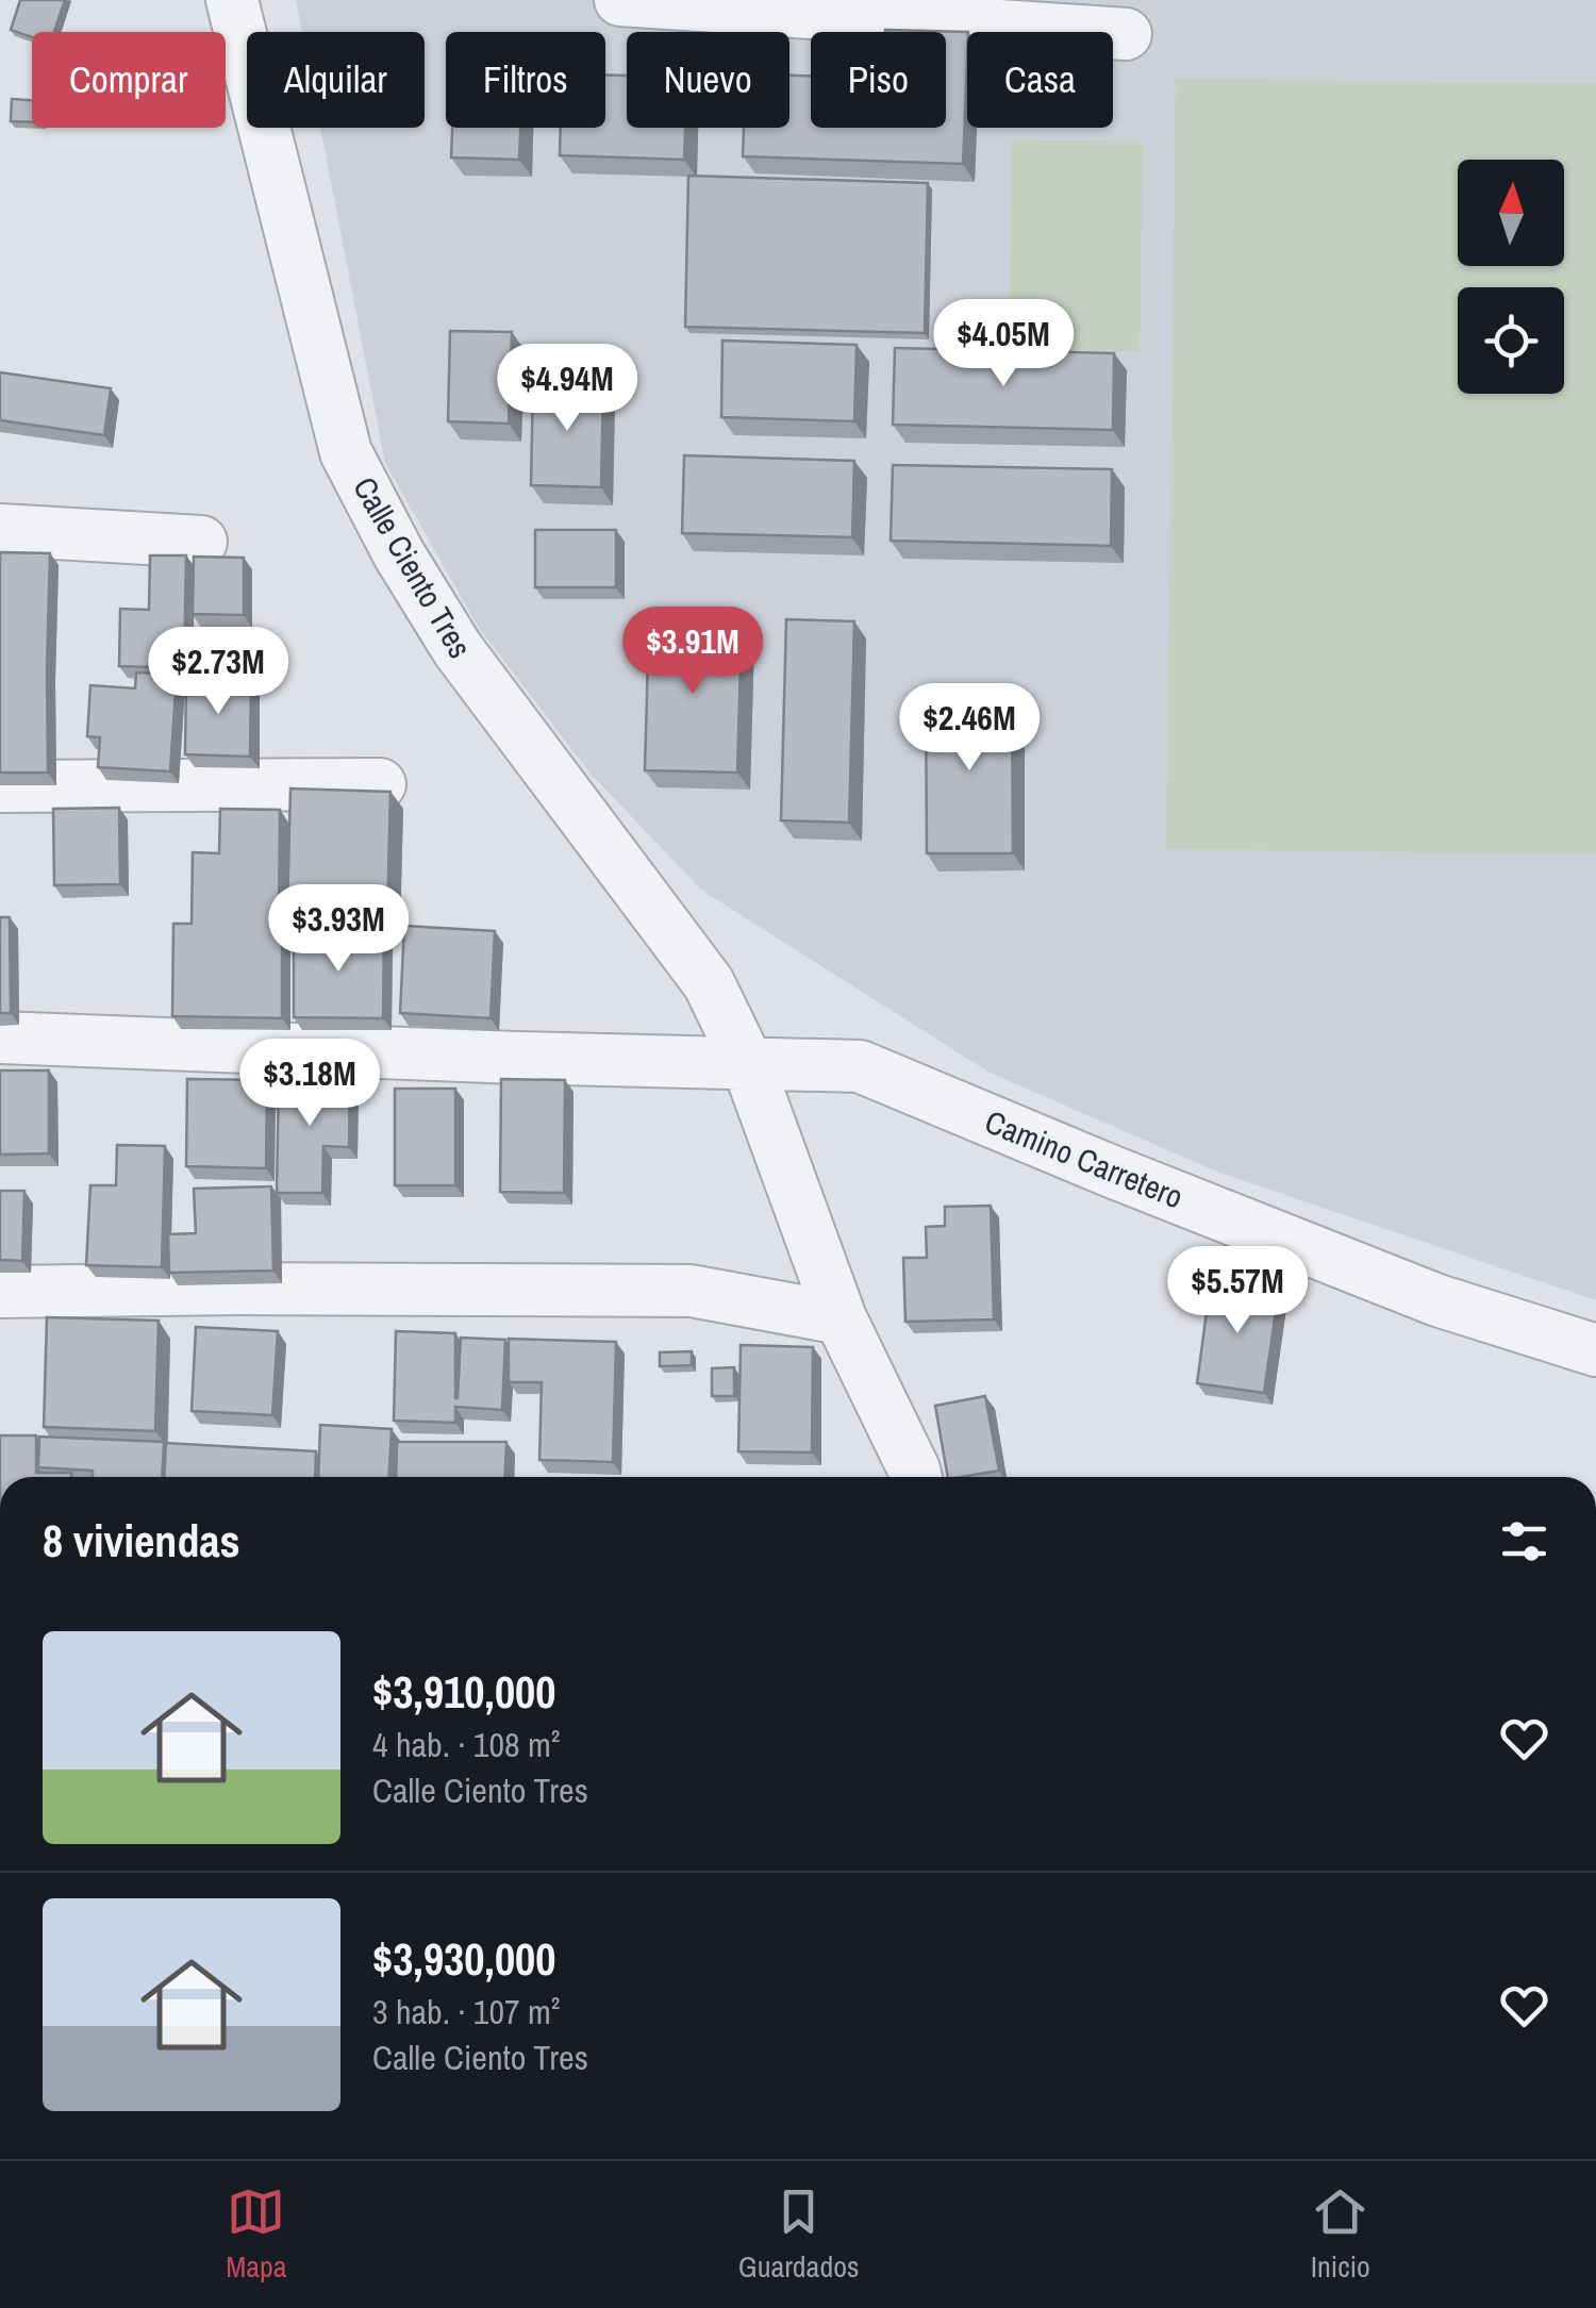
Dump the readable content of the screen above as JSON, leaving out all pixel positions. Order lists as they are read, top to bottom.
{
  "streets": {
    "street": ["Calle Ciento Tres", "Camino Carretero"]
  },
  "crossings": [
    ["Calle Ciento Tres", "Camino Carretero"]
  ],
  "north": "top",
  "page": {
    "chip": [
      "Comprar",
      "Alquilar",
      "Filtros",
      "Nuevo",
      "Piso",
      "Casa"
    ],
    "price": [
      "$4.05M",
      "$4.94M",
      "$3.91M",
      "$2.73M",
      "$2.46M",
      "$3.93M",
      "$3.18M",
      "$5.57M"
    ],
    "heading": "8 viviendas",
    "list": [
      {
        "name": "$3,910,000",
        "note": "4 hab. · 108 m² · Calle Ciento Tres"
      },
      {
        "name": "$3,930,000",
        "note": "3 hab. · 107 m² · Calle Ciento Tres"
      }
    ],
    "tabs": ["Mapa", "Guardados", "Inicio"]
  }
}
